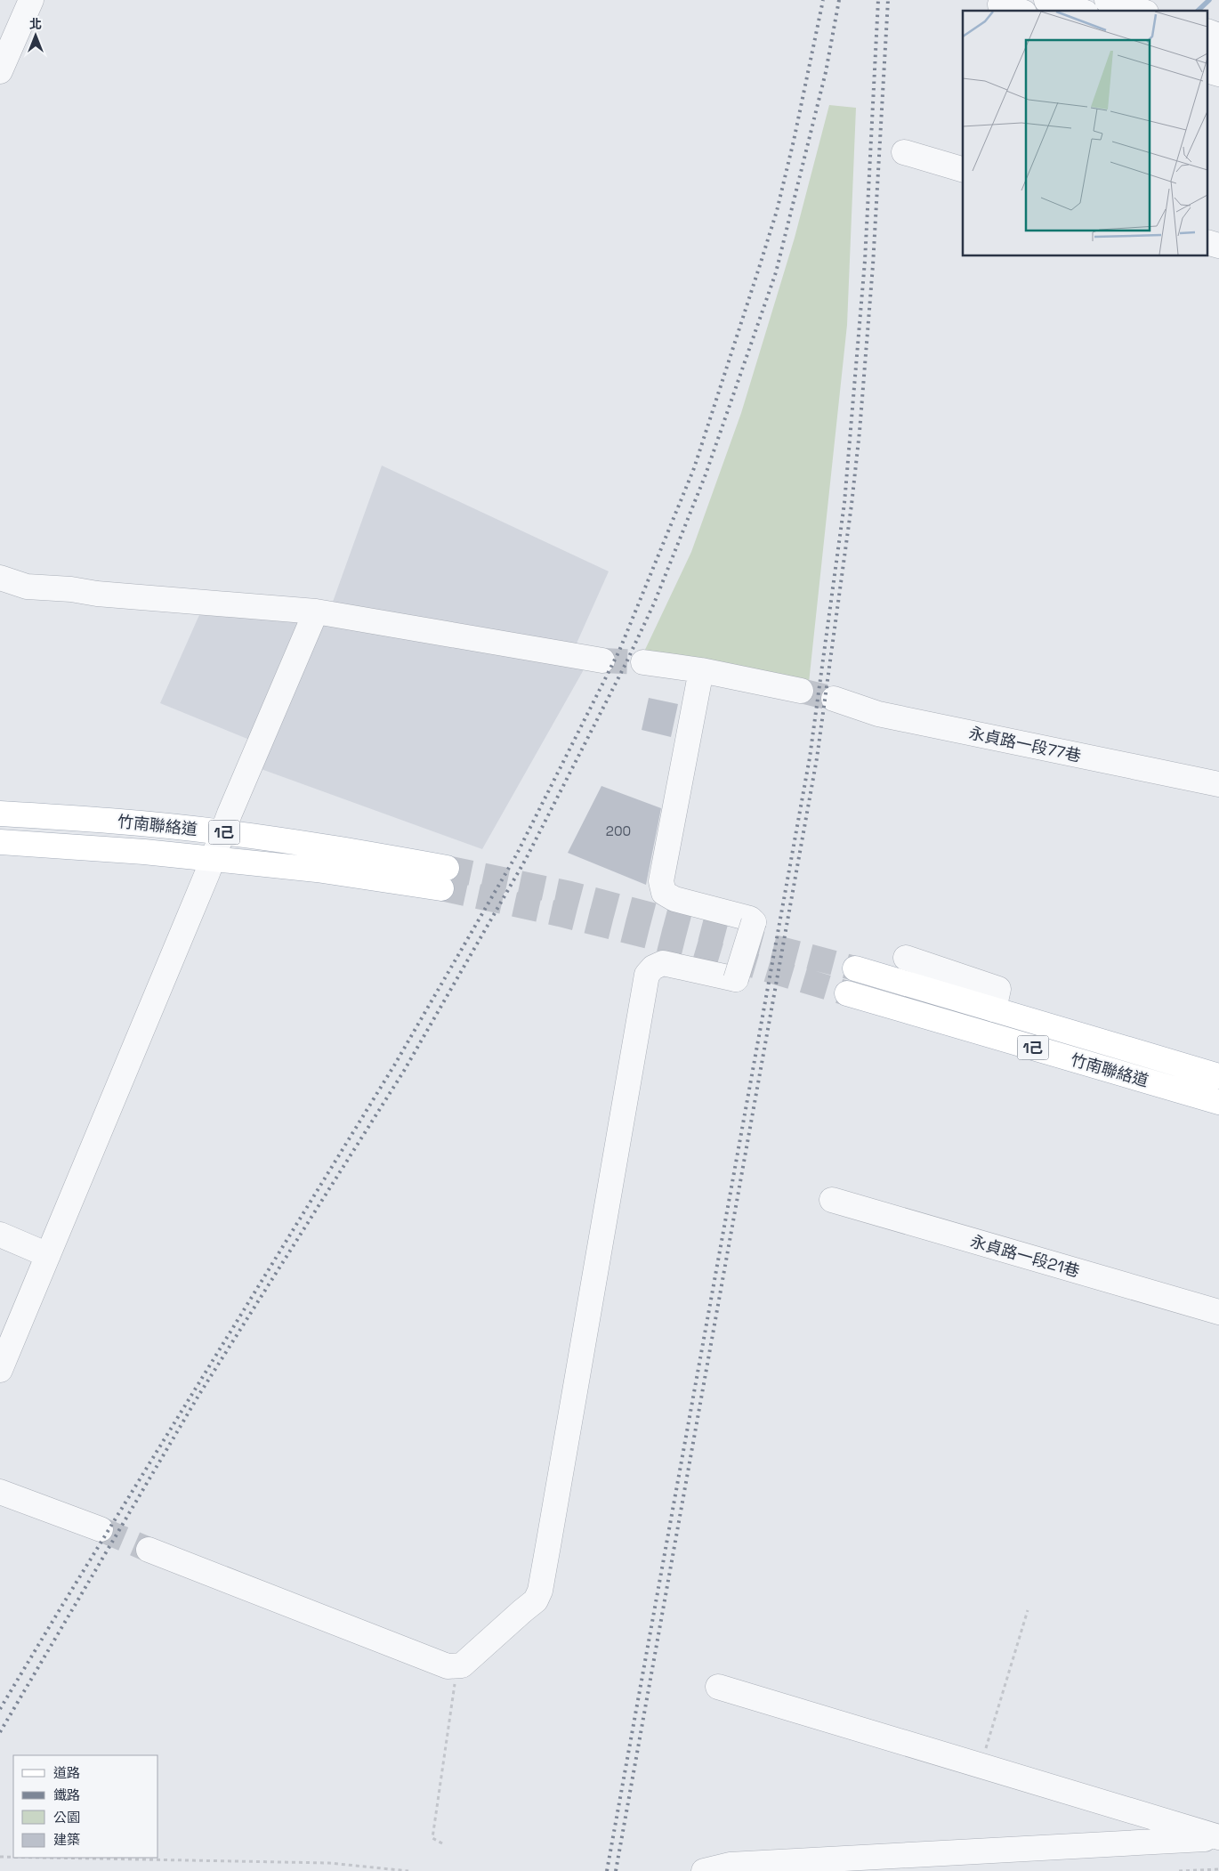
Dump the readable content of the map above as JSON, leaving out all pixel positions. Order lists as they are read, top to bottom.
{
  "streets": {
    "main road": ["竹南聯絡道", "1己"],
    "street": ["永貞路一段77巷", "永貞路一段21巷"]
  },
  "house_numbers": ["200"],
  "legend": [
    "道路",
    "鐵路",
    "公園",
    "建築"
  ],
  "north": "top"
}
